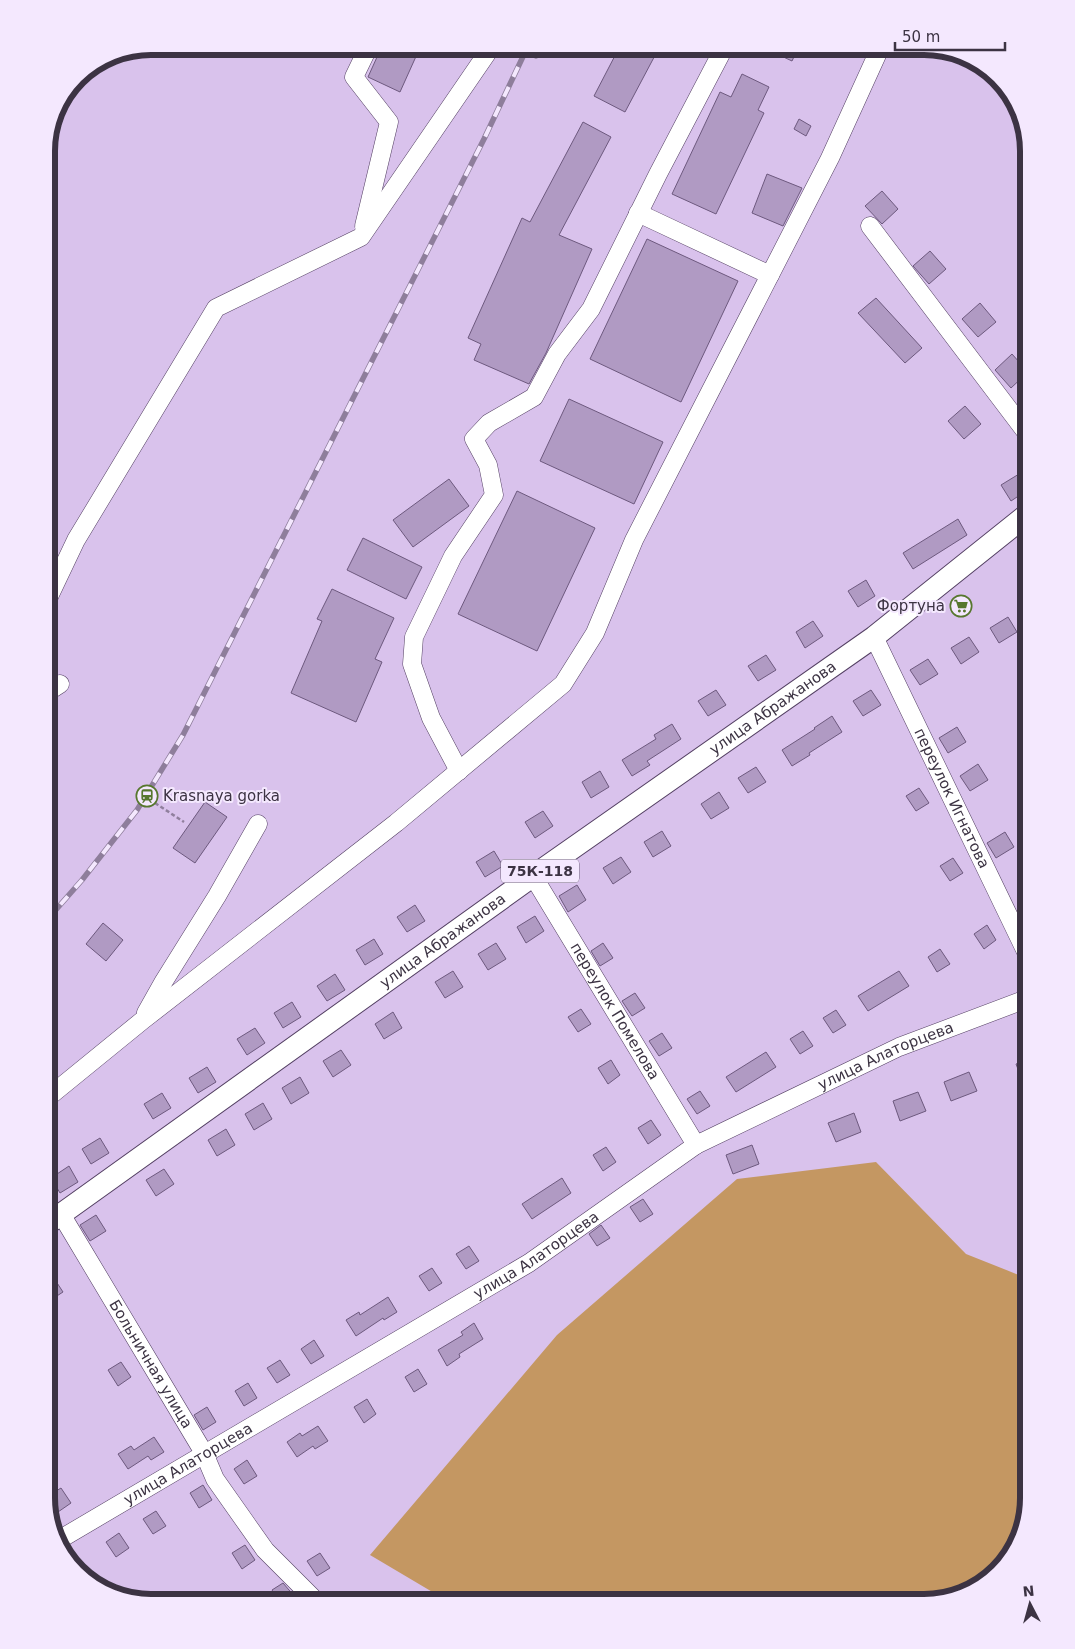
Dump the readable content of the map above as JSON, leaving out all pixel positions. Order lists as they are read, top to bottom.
{
  "streets": {
    "main road": ["улица Абражанова", "75К-118"],
    "street": [
      "переулок Игнатова",
      "переулок Помелова",
      "улица Алаторцева",
      "Больничная улица"
    ]
  },
  "crossings": [
    ["улица Абражанова", "переулок Игнатова"],
    ["улица Абражанова", "переулок Помелова"],
    ["переулок Помелова", "улица Алаторцева"],
    ["улица Алаторцева", "Больничная улица"]
  ],
  "places": {
    "supermarket": ["Фортуна"],
    "station": ["Krasnaya gorka"]
  },
  "scale_bar": "50 m",
  "north": "top"
}
